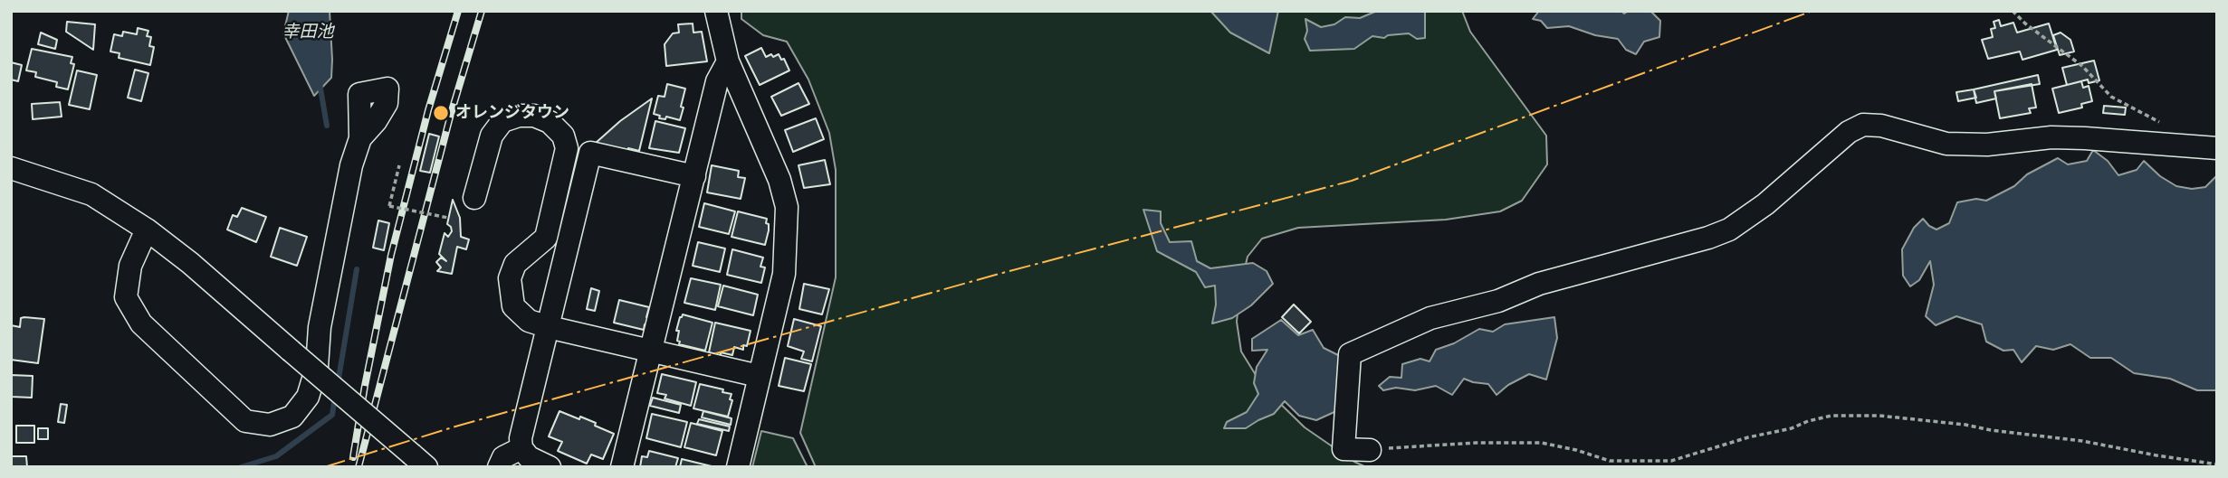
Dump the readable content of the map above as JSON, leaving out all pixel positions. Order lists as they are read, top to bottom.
{
  "water": ["幸田池"],
  "places": ["オレンジタウン"]
}
